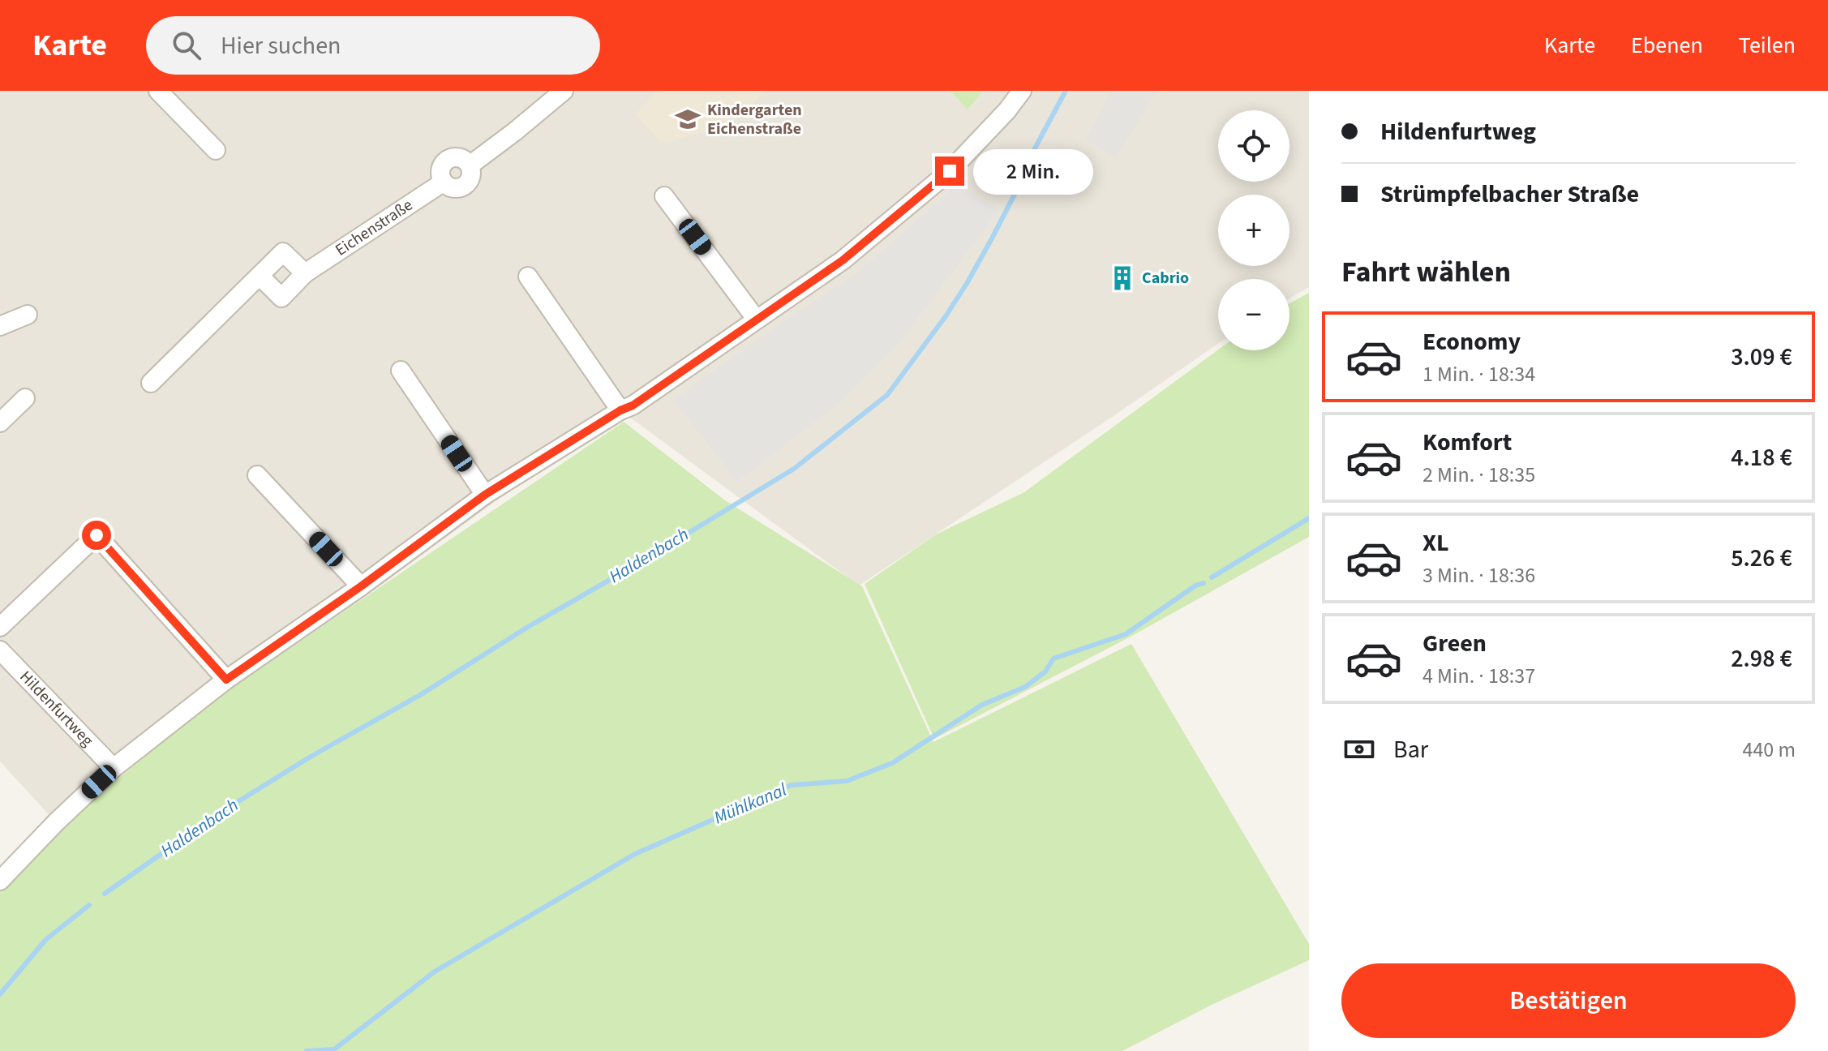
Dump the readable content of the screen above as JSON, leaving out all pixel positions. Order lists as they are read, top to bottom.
{
  "streets": {
    "street": ["Eichenstraße", "Hildenfurtweg"]
  },
  "water": ["Haldenbach", "Mühlkanal"],
  "places": {
    "school or university": ["Kindergarten Eichenstraße"],
    "building": ["Cabrio"]
  },
  "page": {
    "header": "Karte",
    "search": "Hier suchen",
    "nav": ["Karte", "Ebenen", "Teilen"],
    "banner": ["Hildenfurtweg", "Strümpfelbacher Straße"],
    "map_buttons": ["+", "−"],
    "bubble": "2 Min.",
    "heading": "Fahrt wählen",
    "list": [
      {
        "name": "Economy",
        "note": "1 Min. · 18:34",
        "value": "3.09 €"
      },
      {
        "name": "Komfort",
        "note": "2 Min. · 18:35",
        "value": "4.18 €"
      },
      {
        "name": "XL",
        "note": "3 Min. · 18:36",
        "value": "5.26 €"
      },
      {
        "name": "Green",
        "note": "4 Min. · 18:37",
        "value": "2.98 €"
      }
    ],
    "pay": ["Bar", "440 m"],
    "buttons": "Bestätigen"
  }
}
